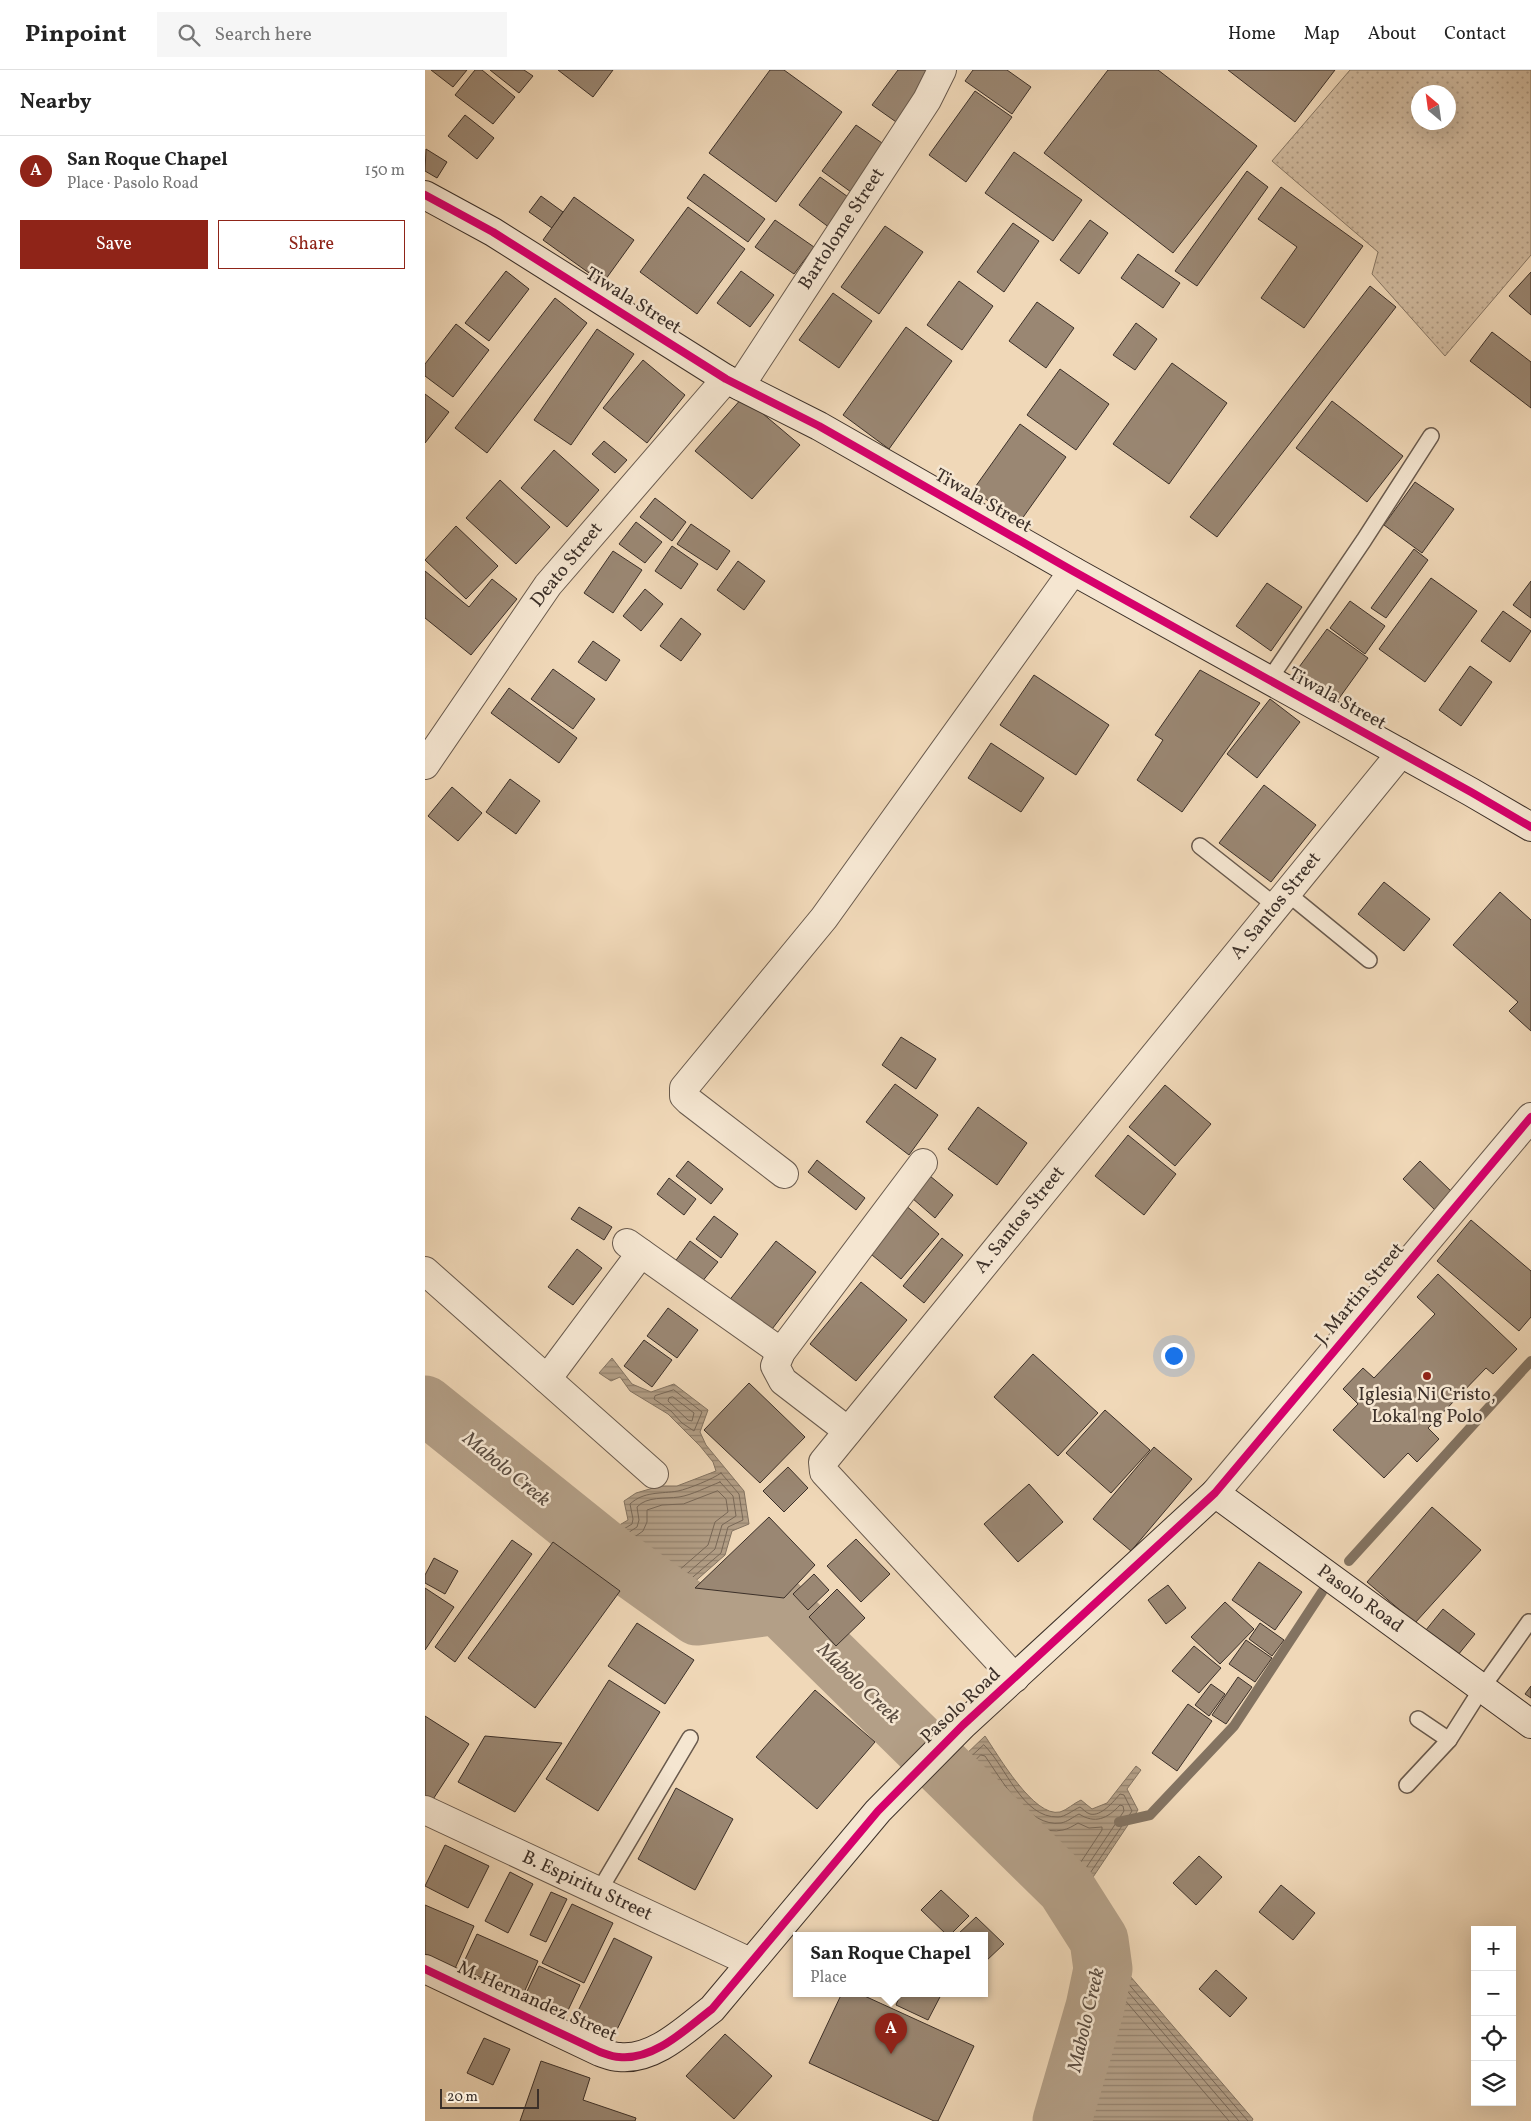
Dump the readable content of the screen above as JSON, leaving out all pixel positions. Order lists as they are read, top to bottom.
{
  "streets": {
    "street": [
      "Bartolome Street",
      "Tiwala Street",
      "Deato Street",
      "A. Santos Street",
      "J. Martin Street",
      "Pasolo Road",
      "B. Espiritu Street",
      "M. Hernandez Street"
    ]
  },
  "crossings": [
    ["Bartolome Street", "Tiwala Street"],
    ["Bartolome Street", "Deato Street"],
    ["Tiwala Street", "Deato Street"],
    ["Tiwala Street", "A. Santos Street"],
    ["A. Santos Street", "Pasolo Road"],
    ["J. Martin Street", "Pasolo Road"],
    ["Pasolo Road", "B. Espiritu Street"],
    ["Pasolo Road", "M. Hernandez Street"],
    ["B. Espiritu Street", "M. Hernandez Street"]
  ],
  "water": ["Mabolo Creek"],
  "places": ["Iglesia Ni Cristo, Lokal ng Polo"],
  "scale_bar": "20 m",
  "north": "top left",
  "page": {
    "header": "Pinpoint",
    "search": "Search here",
    "nav": [
      "Home",
      "Map",
      "About",
      "Contact"
    ],
    "heading": "Nearby",
    "list": [
      {
        "mark": "A",
        "name": "San Roque Chapel",
        "note": "Place · Pasolo Road",
        "value": "150 m"
      }
    ],
    "buttons": ["Save", "Share"],
    "map_buttons": ["+", "−"],
    "popup": ["San Roque Chapel", "Place"],
    "pins": "A",
    "scale": "20 m"
  }
}
